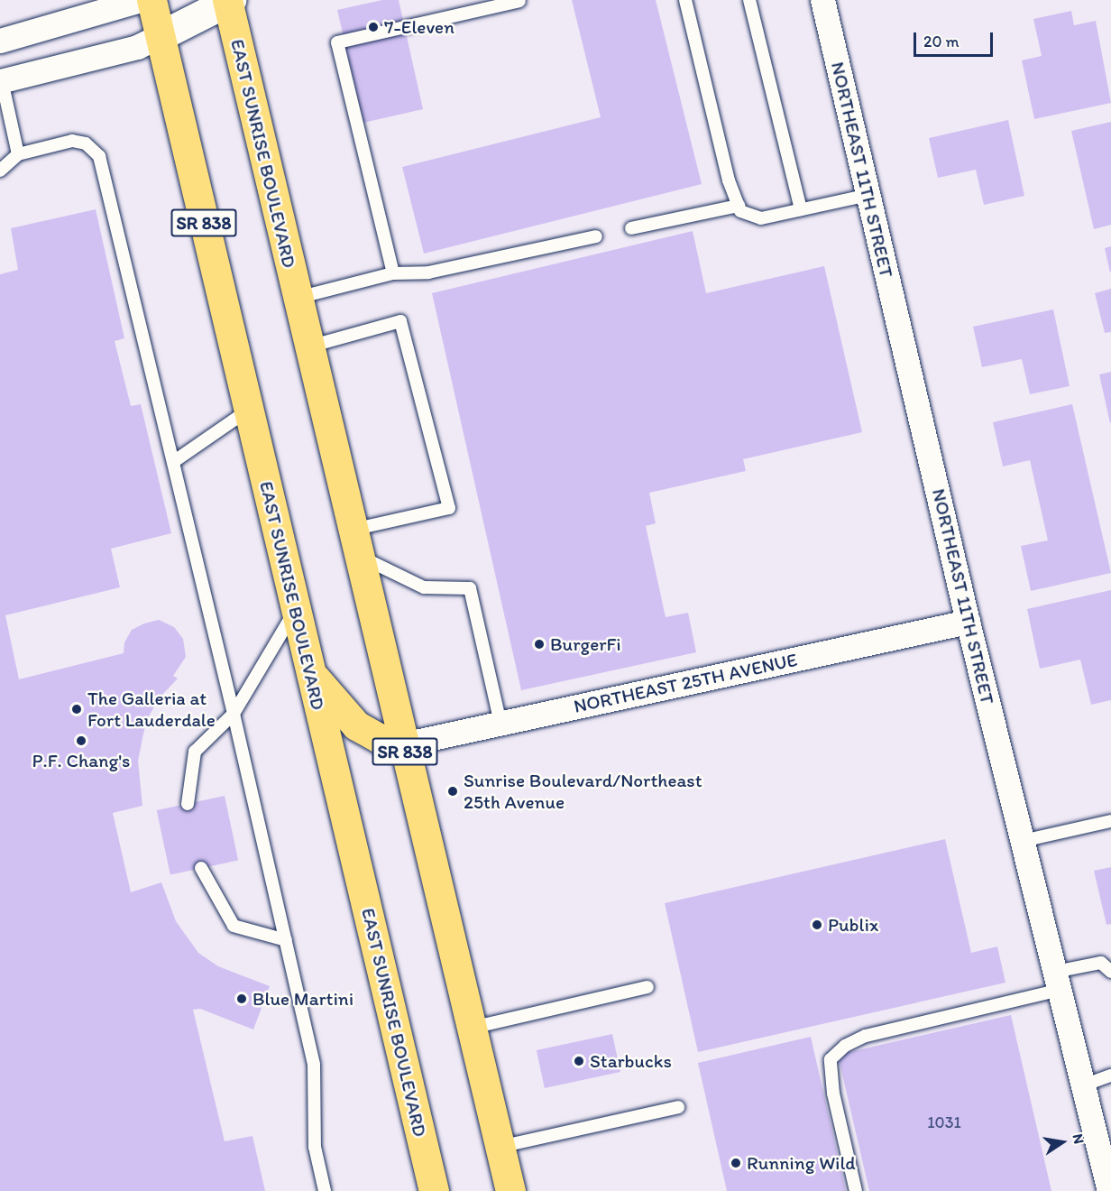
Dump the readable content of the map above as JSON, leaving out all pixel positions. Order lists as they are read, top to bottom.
{
  "streets": {
    "main road": ["EAST SUNRISE BOULEVARD", "SR 838"],
    "street": ["NORTHEAST 11TH STREET", "NORTHEAST 25TH AVENUE"]
  },
  "crossings": [
    ["EAST SUNRISE BOULEVARD", "NORTHEAST 25TH AVENUE"],
    ["NORTHEAST 11TH STREET", "NORTHEAST 25TH AVENUE"]
  ],
  "places": [
    "7-Eleven",
    "BurgerFi",
    "The Galleria at Fort Lauderdale",
    "P.F. Chang's",
    "Sunrise Boulevard/Northeast 25th Avenue",
    "Publix",
    "Blue Martini",
    "Starbucks",
    "Running Wild"
  ],
  "house_numbers": ["1031"],
  "scale_bar": "20 m",
  "north": "right"
}
